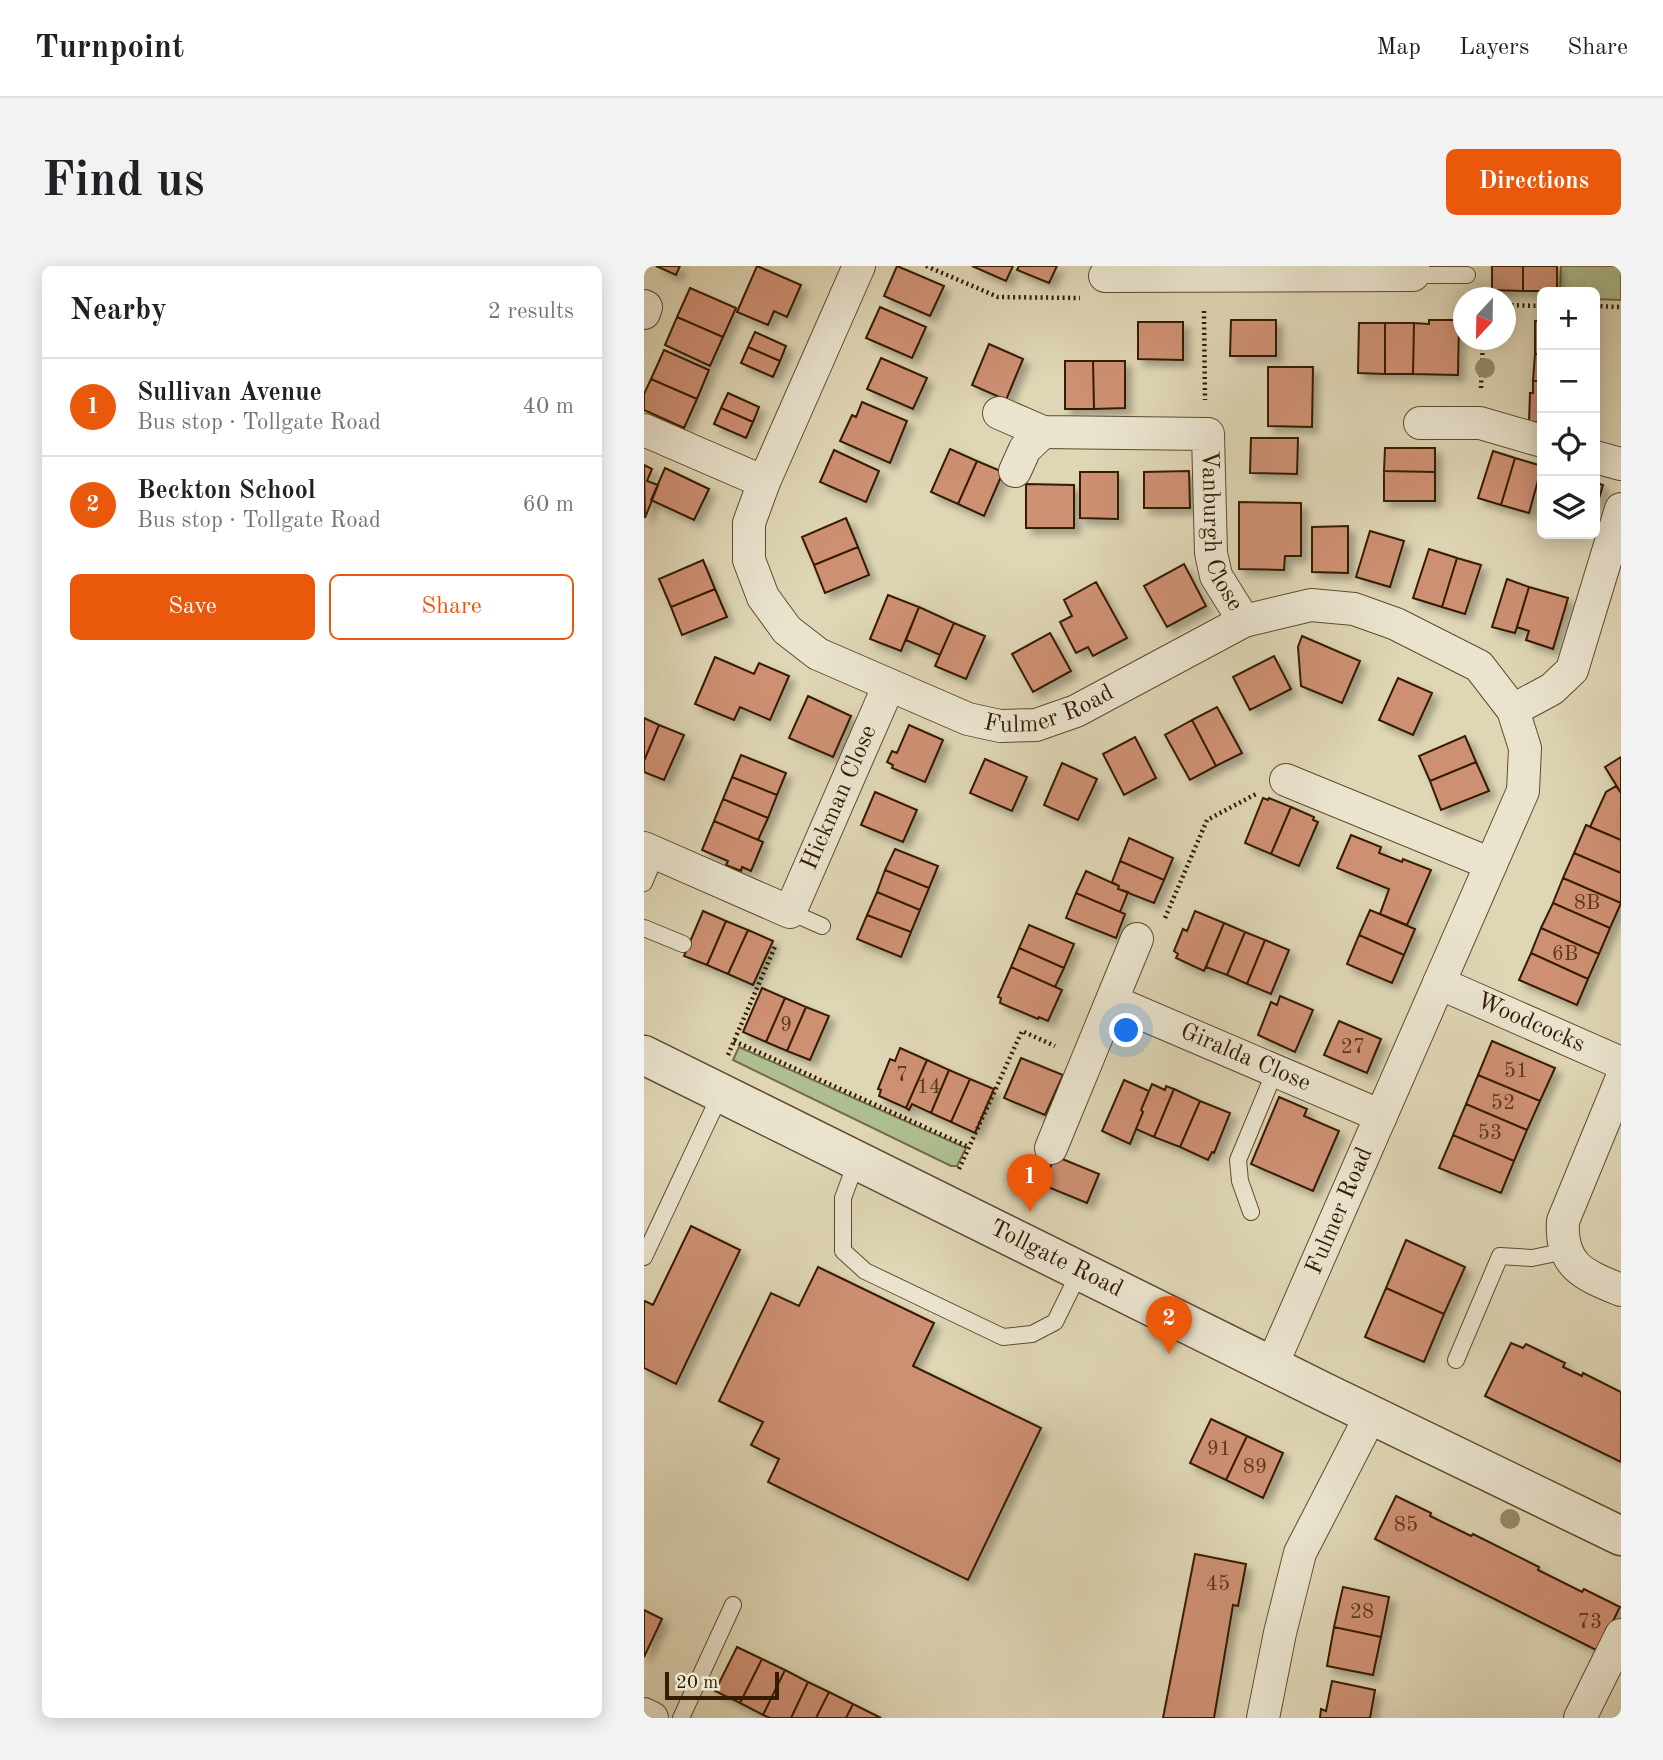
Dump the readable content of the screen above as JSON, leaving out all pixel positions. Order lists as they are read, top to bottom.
{
  "streets": {
    "street": [
      "Vanburgh Close",
      "Fulmer Road",
      "Hickman Close",
      "Woodcocks",
      "Giralda Close",
      "Tollgate Road"
    ]
  },
  "crossings": [
    ["Vanburgh Close", "Fulmer Road"],
    ["Fulmer Road", "Hickman Close"],
    ["Fulmer Road", "Woodcocks"],
    ["Fulmer Road", "Giralda Close"],
    ["Fulmer Road", "Tollgate Road"]
  ],
  "house_numbers": [
    "8B",
    "6B",
    "9",
    "27",
    "51",
    "7",
    "14",
    "52",
    "53",
    "91",
    "89",
    "85",
    "45",
    "28",
    "73"
  ],
  "scale_bar": "20 m",
  "north": "bottom",
  "page": {
    "header": "Turnpoint",
    "nav": ["Map", "Layers", "Share"],
    "buttons": [
      "Directions",
      ["Save", "Share"]
    ],
    "title": "Find us",
    "heading": ["Nearby", "2 results"],
    "map_buttons": ["+", "−"],
    "list": [
      {
        "mark": "1",
        "name": "Sullivan Avenue",
        "note": "Bus stop · Tollgate Road",
        "value": "40 m"
      },
      {
        "mark": "2",
        "name": "Beckton School",
        "note": "Bus stop · Tollgate Road",
        "value": "60 m"
      }
    ],
    "pins": ["1", "2"],
    "scale": "20 m"
  }
}
